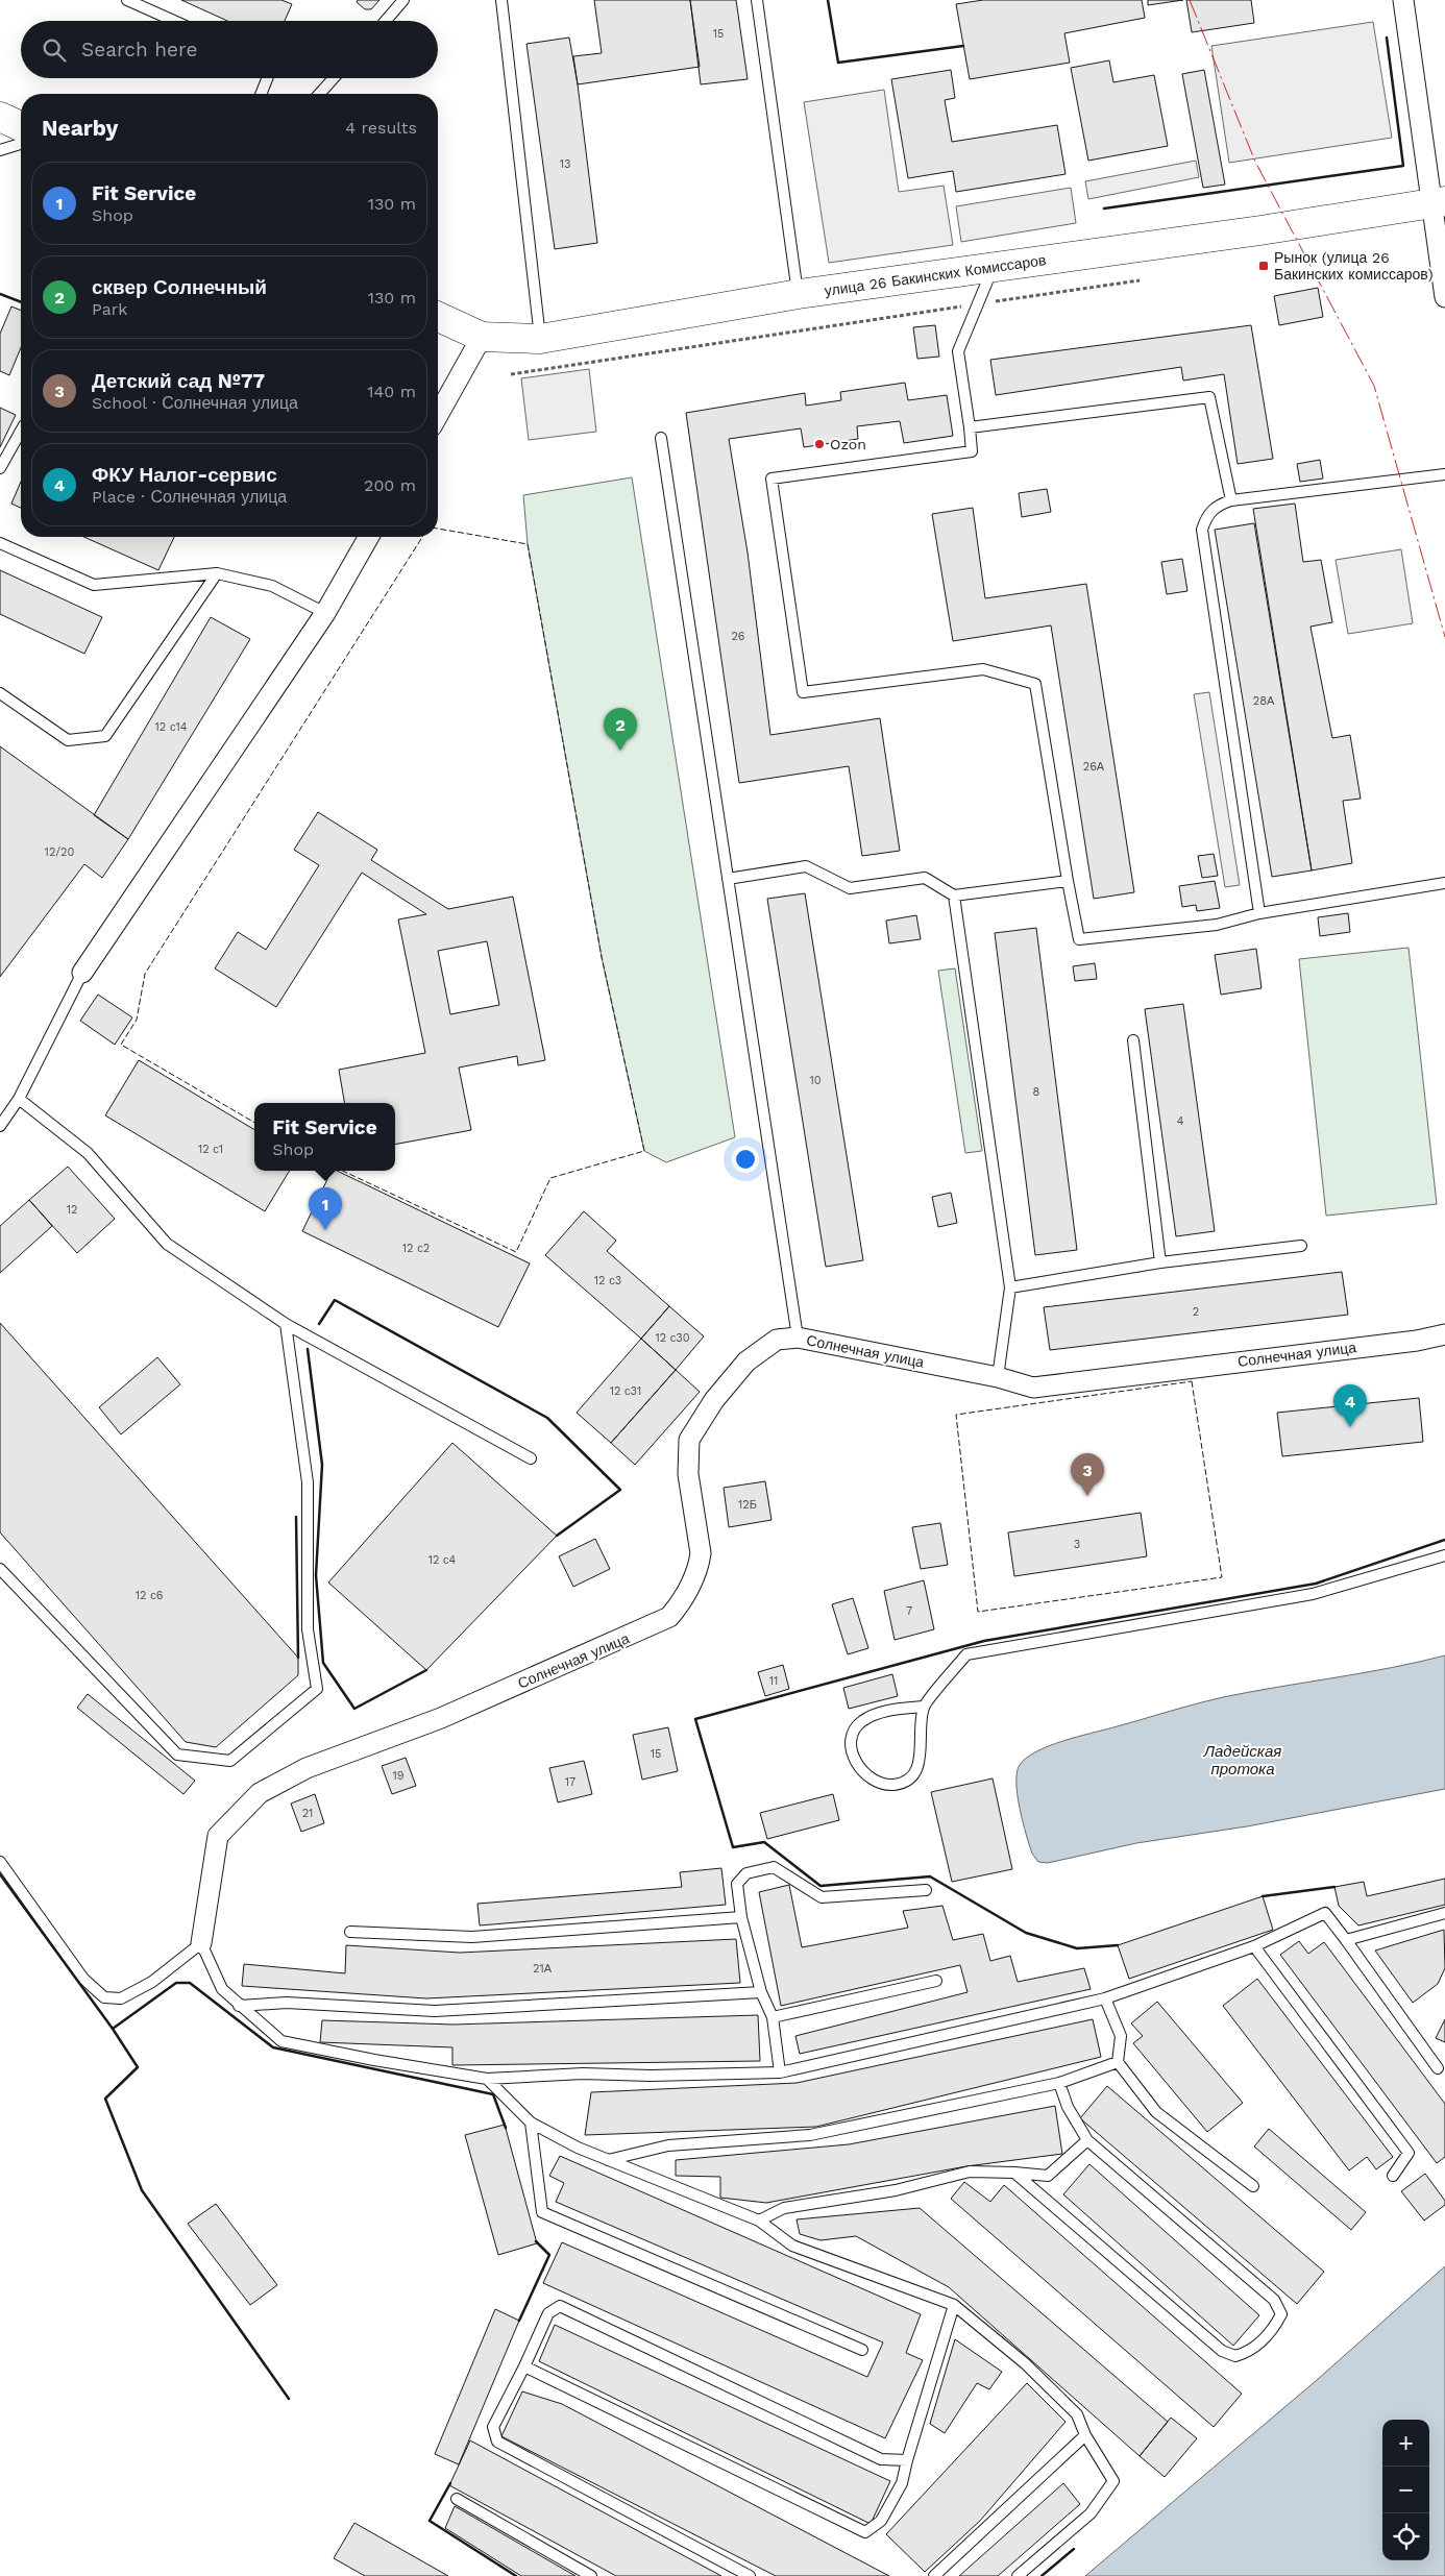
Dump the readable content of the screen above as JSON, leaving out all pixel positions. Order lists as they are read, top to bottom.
{
  "streets": {
    "main road": ["улица 26 Бакинских Комиссаров"],
    "street": ["Солнечная улица"]
  },
  "water": ["Ладейская протока"],
  "places": {
    "transit": ["Рынок (улица 26 Бакинских комиссаров)"],
    "other": ["Ozon"]
  },
  "house_numbers": [
    "15",
    "13",
    "26",
    "28А",
    "12 с14",
    "26А",
    "12/20",
    "10",
    "8",
    "4",
    "12 с1",
    "12",
    "12 с2",
    "12 с3",
    "2",
    "12 с30",
    "12 с31",
    "12Б",
    "3",
    "12 с4",
    "12 с6",
    "7",
    "11",
    "15",
    "19",
    "17",
    "21",
    "21А"
  ],
  "page": {
    "search": "Search here",
    "heading": ["Nearby", "4 results"],
    "list": [
      {
        "mark": "1",
        "name": "Fit Service",
        "note": "Shop",
        "value": "130 m"
      },
      {
        "mark": "2",
        "name": "сквер Солнечный",
        "note": "Park",
        "value": "130 m"
      },
      {
        "mark": "3",
        "name": "Детский сад №77",
        "note": "School · Солнечная улица",
        "value": "140 m"
      },
      {
        "mark": "4",
        "name": "ФКУ Налог-сервис",
        "note": "Place · Солнечная улица",
        "value": "200 m"
      }
    ],
    "pins": [
      "2",
      "1",
      "4",
      "3"
    ],
    "popup": ["Fit Service", "Shop"],
    "map_buttons": ["+", "−"]
  }
}
